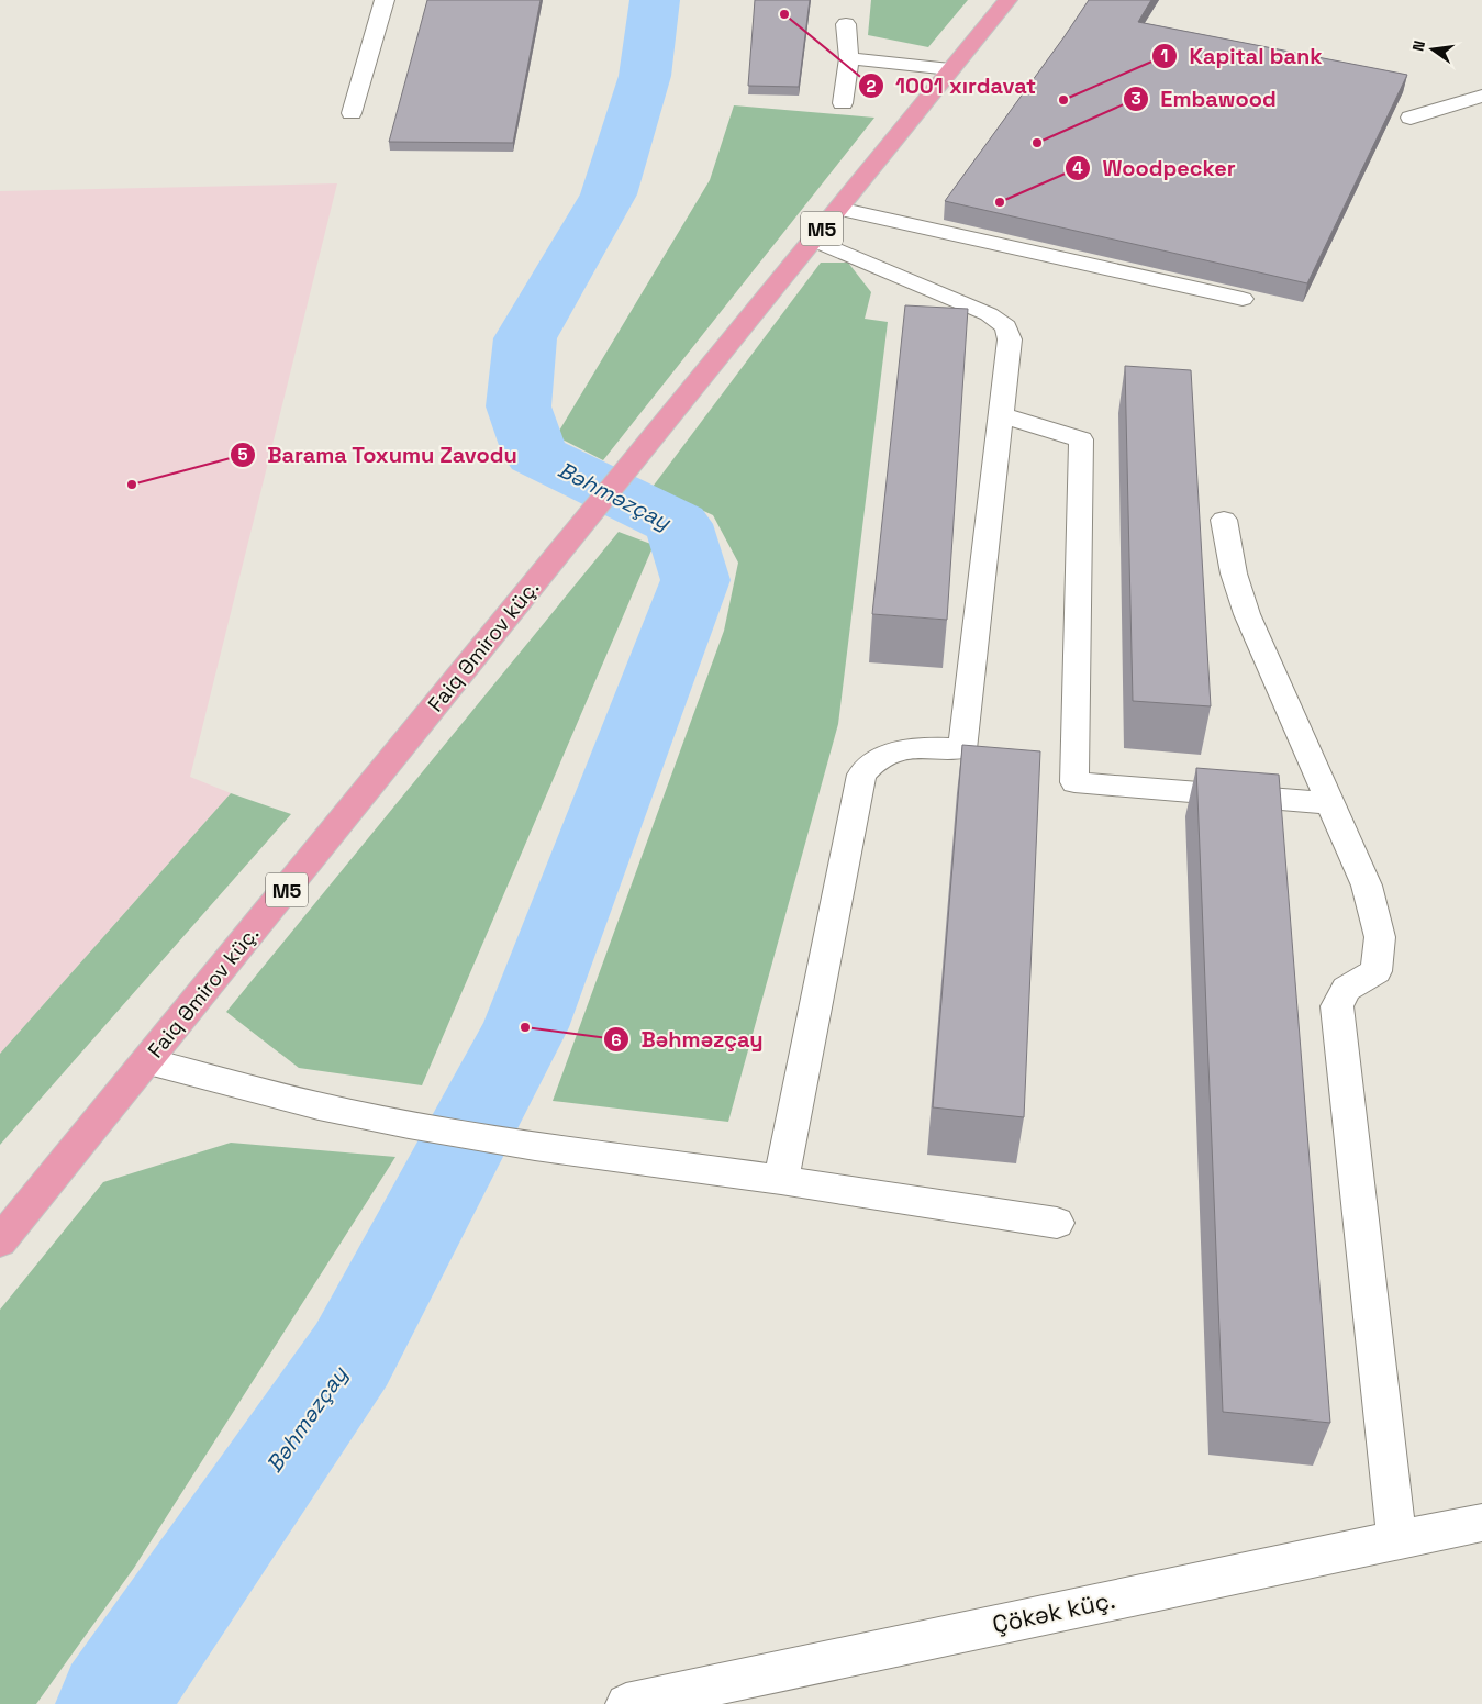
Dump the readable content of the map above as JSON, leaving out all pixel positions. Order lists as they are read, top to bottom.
{
  "streets": {
    "highway": ["M5", "Faiq Əmirov küç."],
    "street": ["Çökək küç."]
  },
  "crossings": [
    ["M5", "Faiq Əmirov küç."]
  ],
  "water": ["Bəhməzçay"],
  "places": [
    "1001 xırdavat",
    "Kapital bank",
    "Embawood",
    "Woodpecker",
    "Barama Toxumu Zavodu",
    "Bəhməzçay"
  ],
  "north": "left"
}
